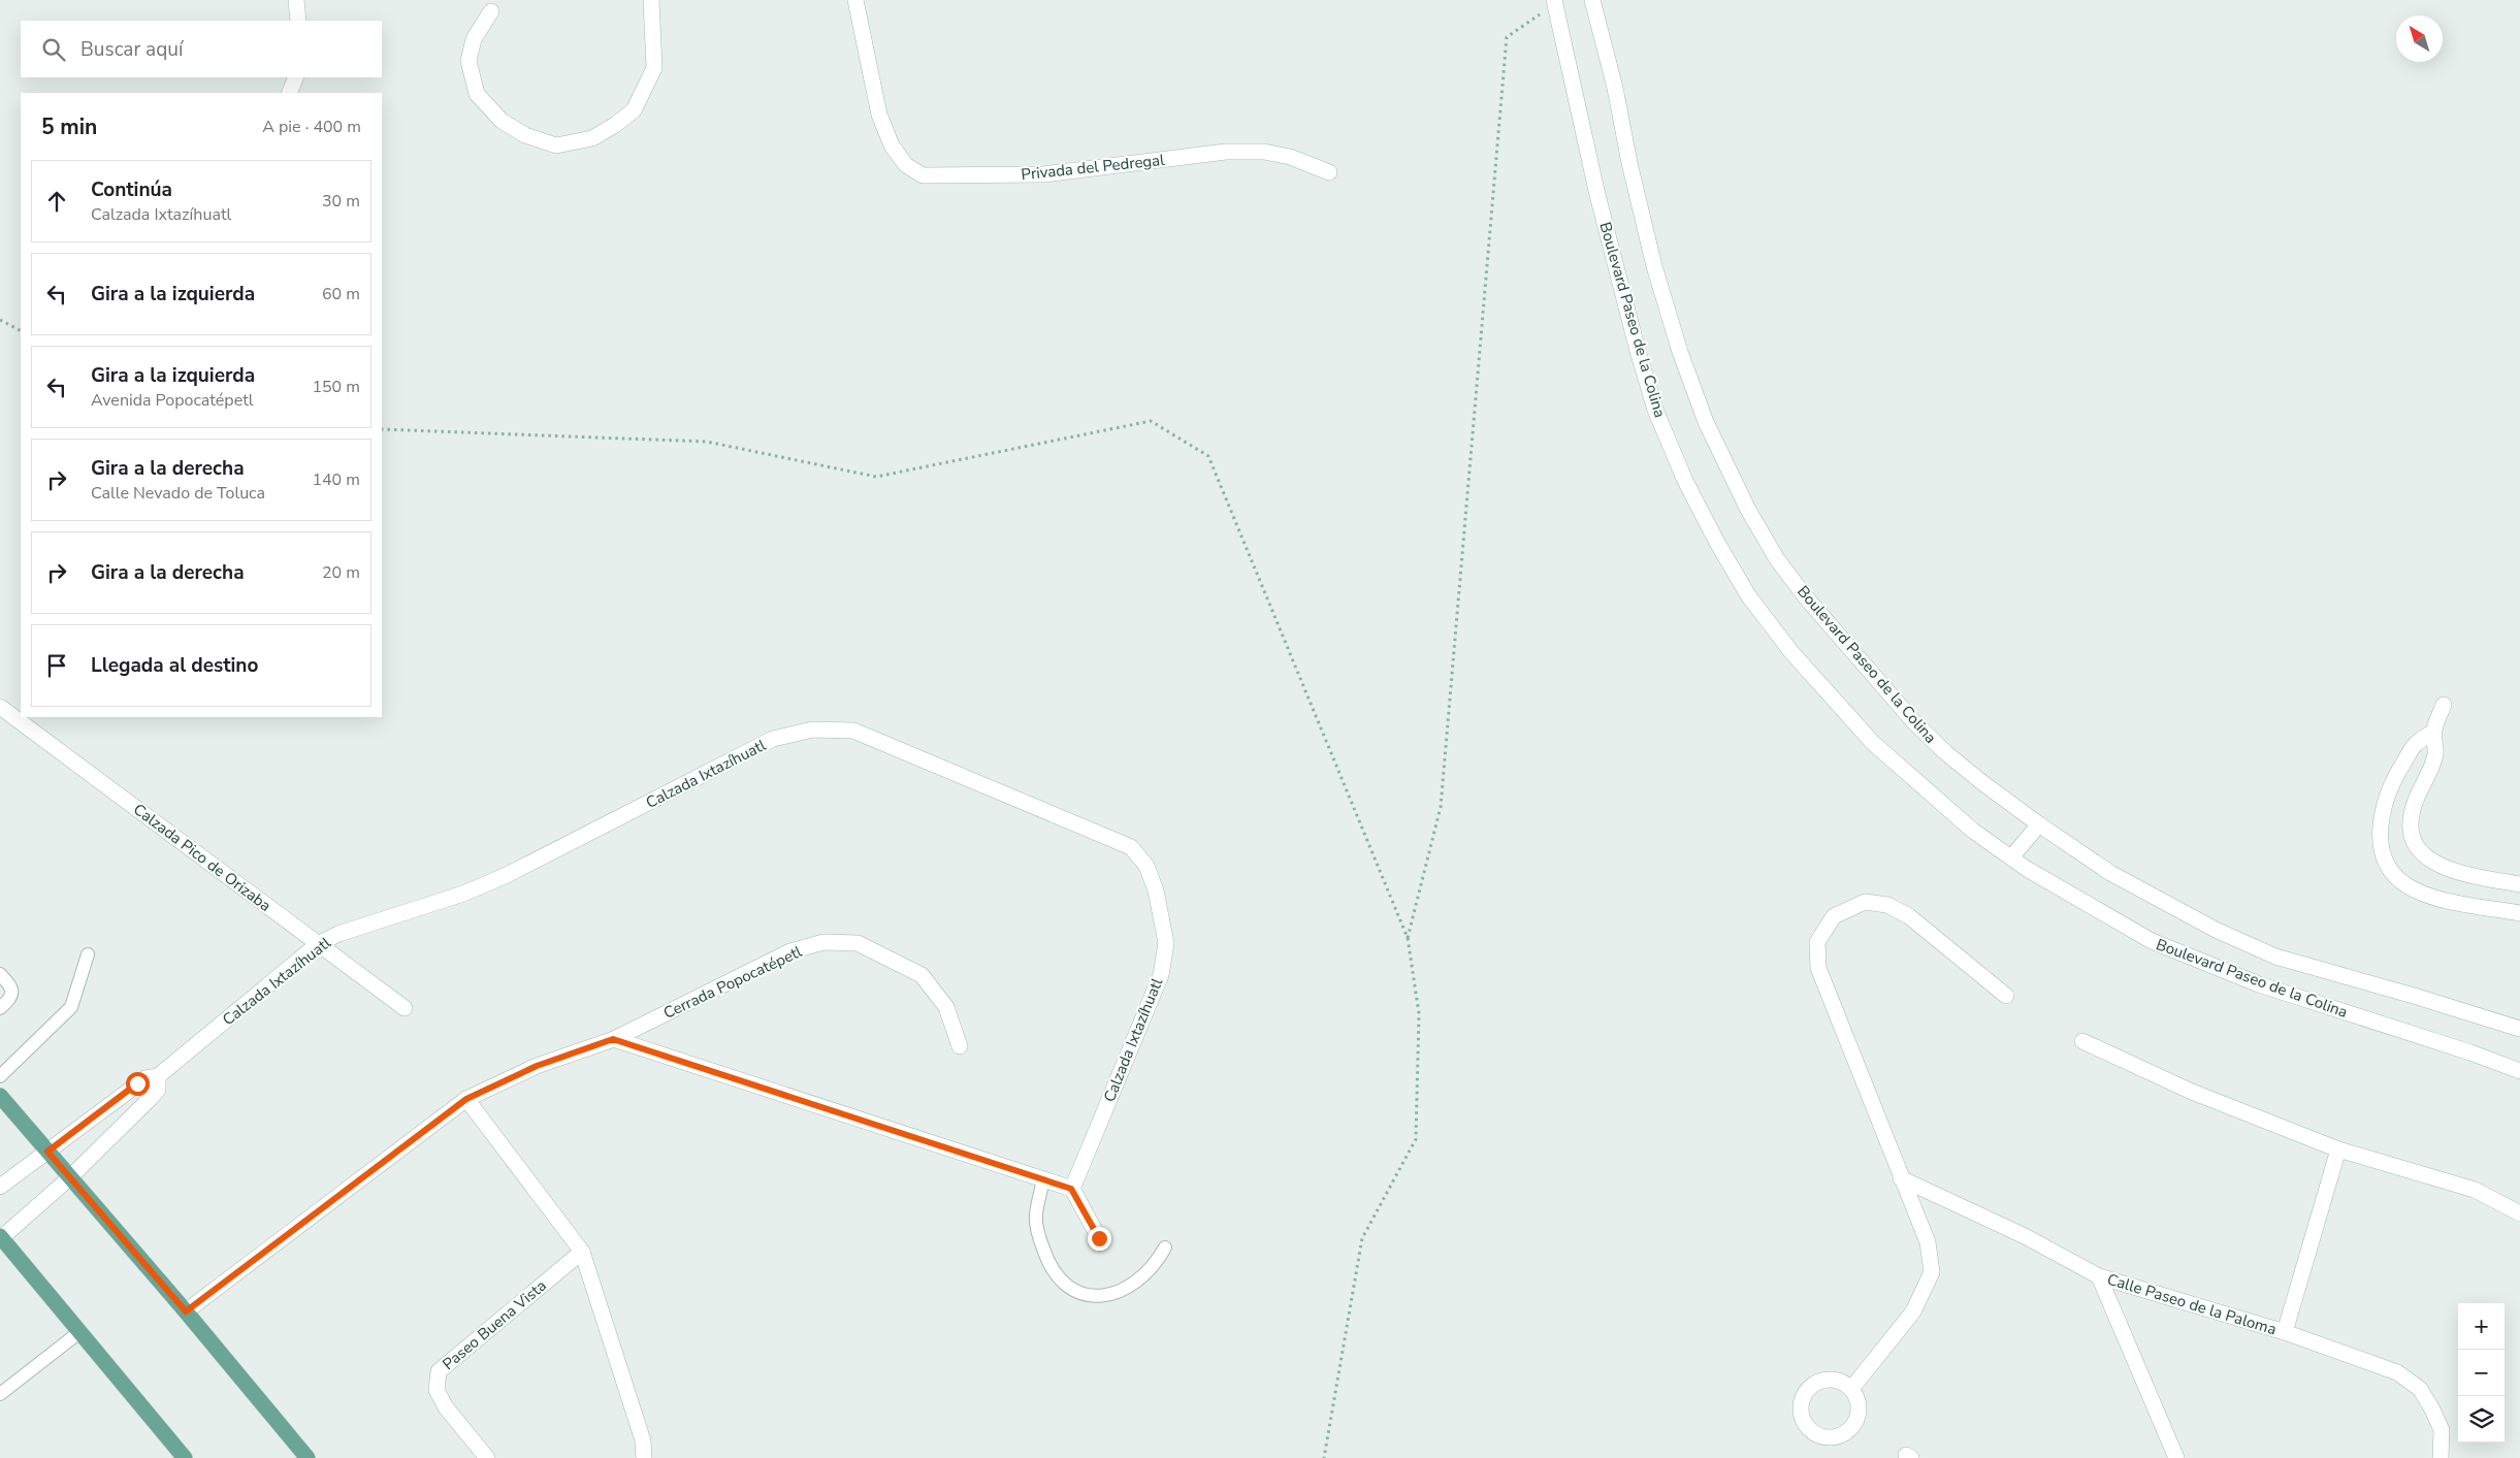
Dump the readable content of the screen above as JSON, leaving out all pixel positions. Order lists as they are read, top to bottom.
{
  "streets": {
    "street": [
      "Privada del Pedregal",
      "Boulevard Paseo de la Colina",
      "Calzada Ixtazíhuatl",
      "Calzada Pico de Orizaba",
      "Cerrada Popocatépetl",
      "Calle Paseo de la Paloma",
      "Paseo Buena Vista"
    ]
  },
  "crossings": [
    ["Calzada Ixtazíhuatl", "Calzada Pico de Orizaba"]
  ],
  "north": "top left",
  "page": {
    "search": "Buscar aquí",
    "heading": ["5 min", "A pie · 400 m"],
    "list": [
      ["Continúa", "Calzada Ixtazíhuatl", "30 m"],
      ["Gira a la izquierda", "60 m"],
      ["Gira a la izquierda", "Avenida Popocatépetl", "150 m"],
      ["Gira a la derecha", "Calle Nevado de Toluca", "140 m"],
      ["Gira a la derecha", "20 m"],
      "Llegada al destino"
    ],
    "map_buttons": ["+", "−"]
  }
}
